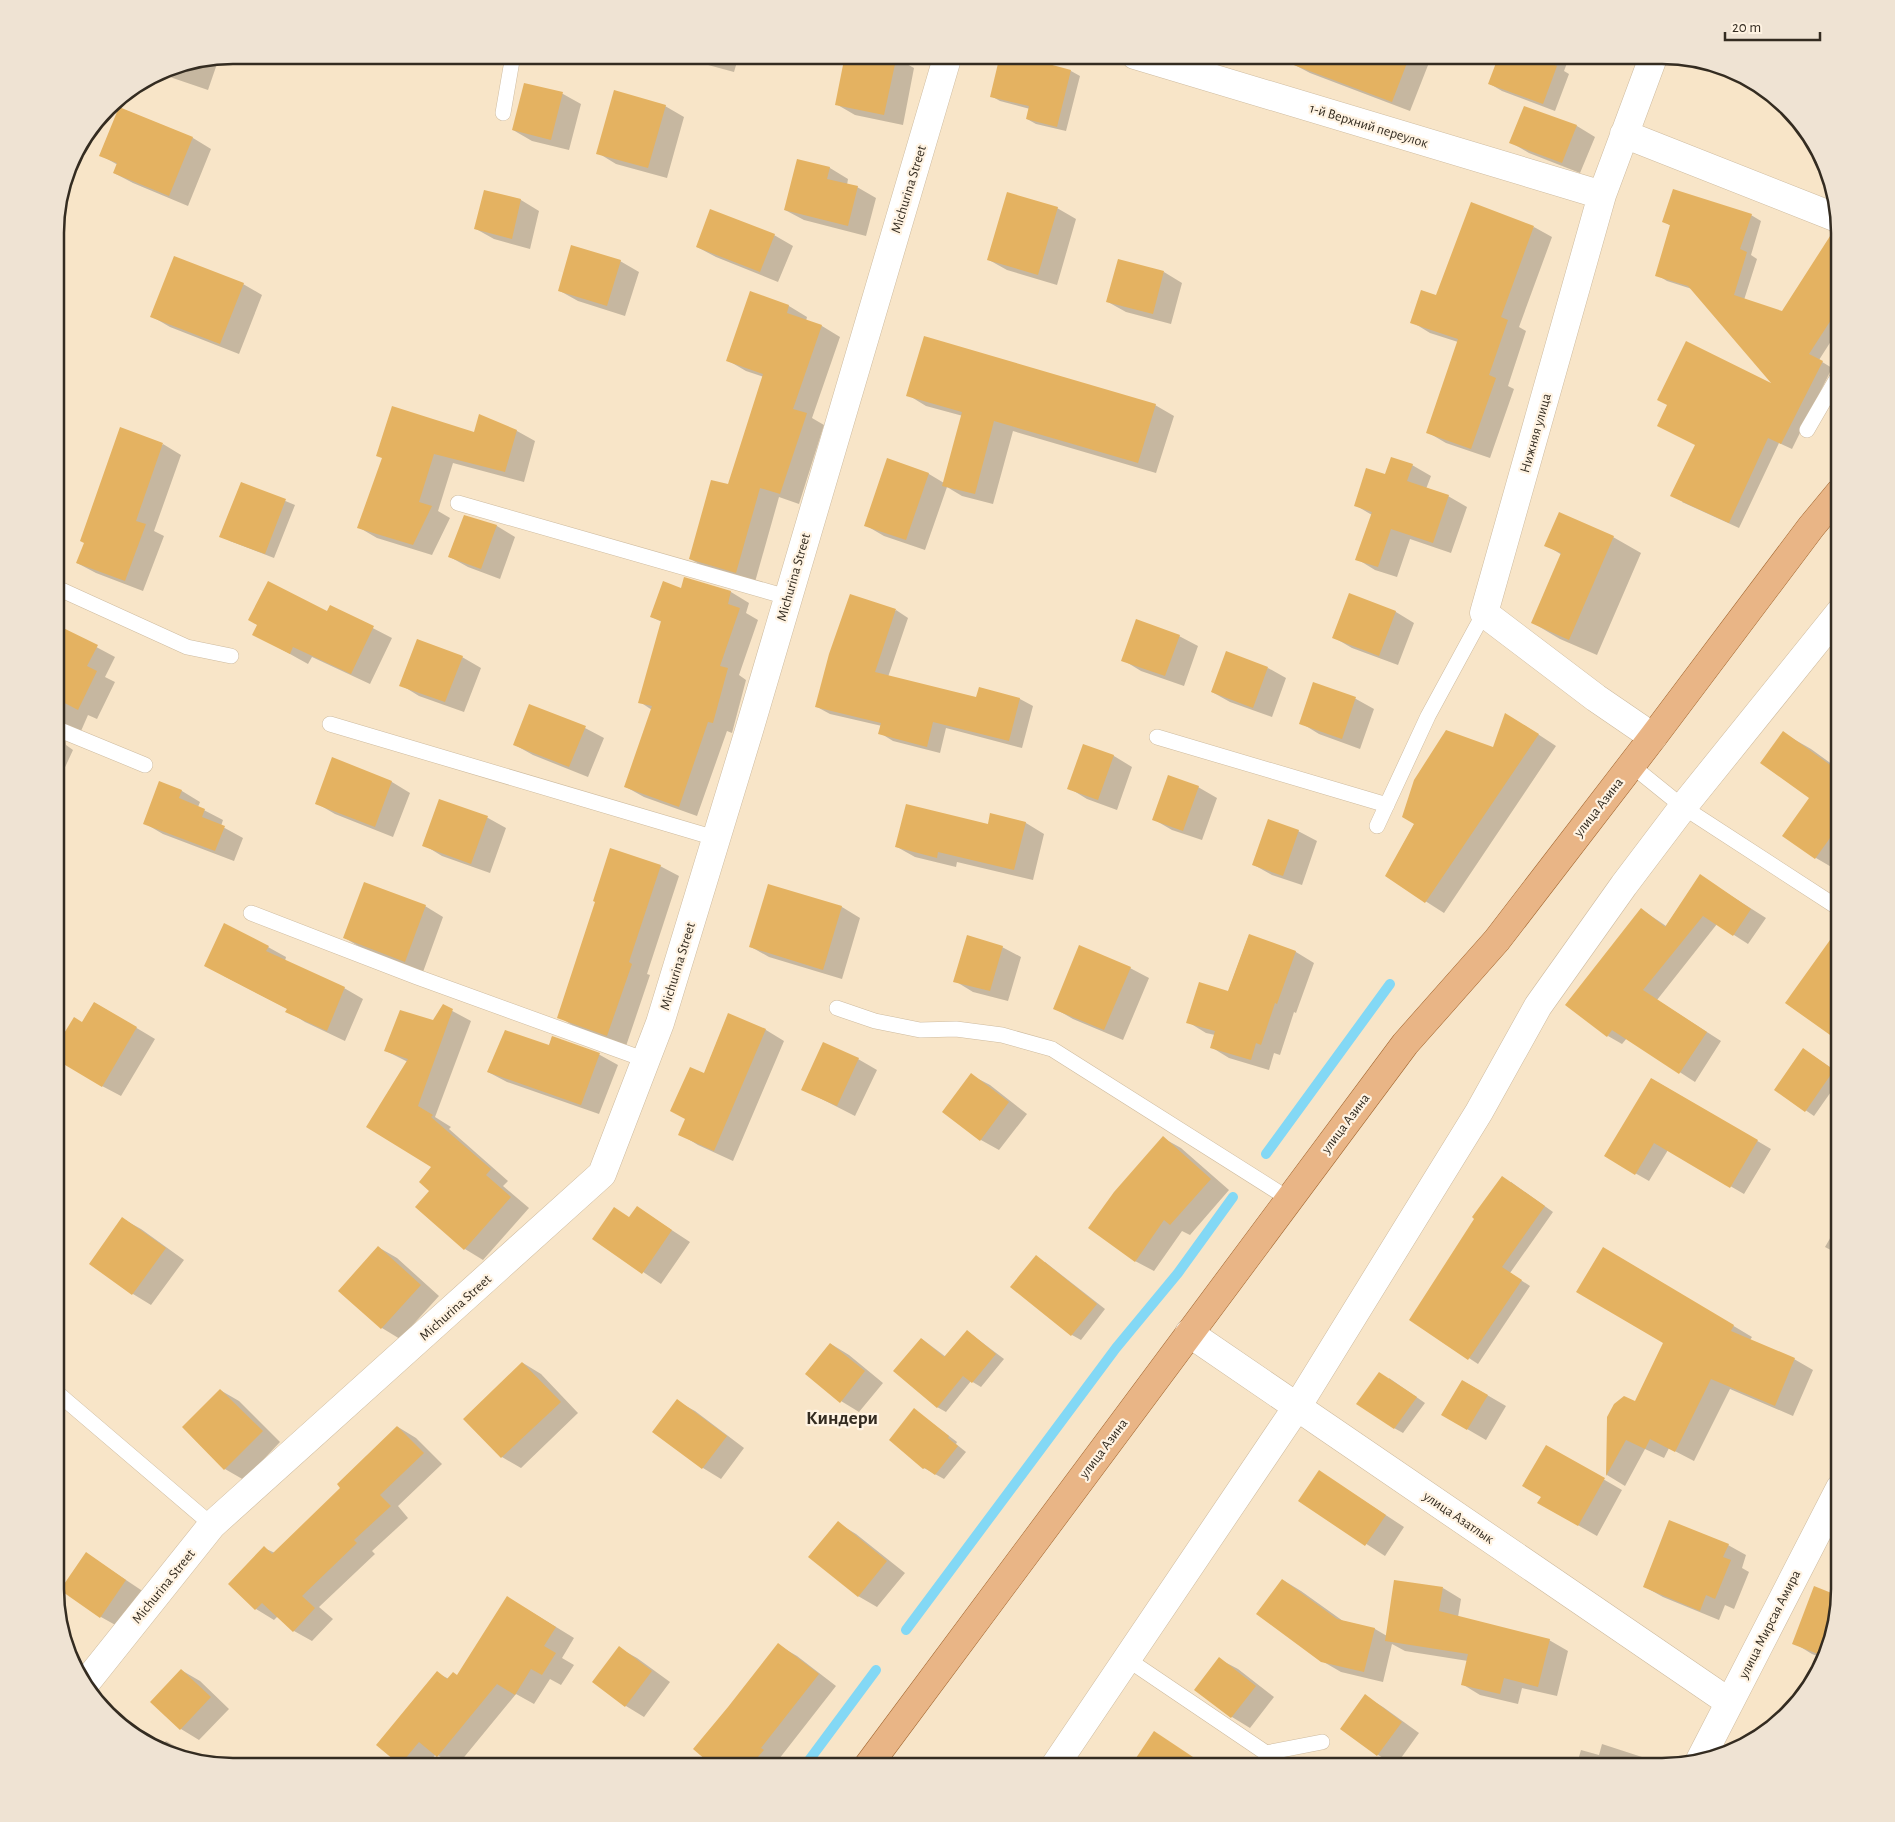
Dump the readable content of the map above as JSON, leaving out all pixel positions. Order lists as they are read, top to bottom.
{
  "streets": {
    "main road": ["улица Азина"],
    "street": [
      "1-й Верхний переулок",
      "Michurina Street",
      "Нижняя улица",
      "улица Азатлык",
      "улица Мирсая Амира"
    ]
  },
  "crossings": [
    ["1-й Верхний переулок", "Нижняя улица"],
    ["улица Азина", "улица Азатлык"],
    ["улица Азатлык", "улица Мирсая Амира"]
  ],
  "districts": ["Киндери"],
  "scale_bar": "20 m"
}
